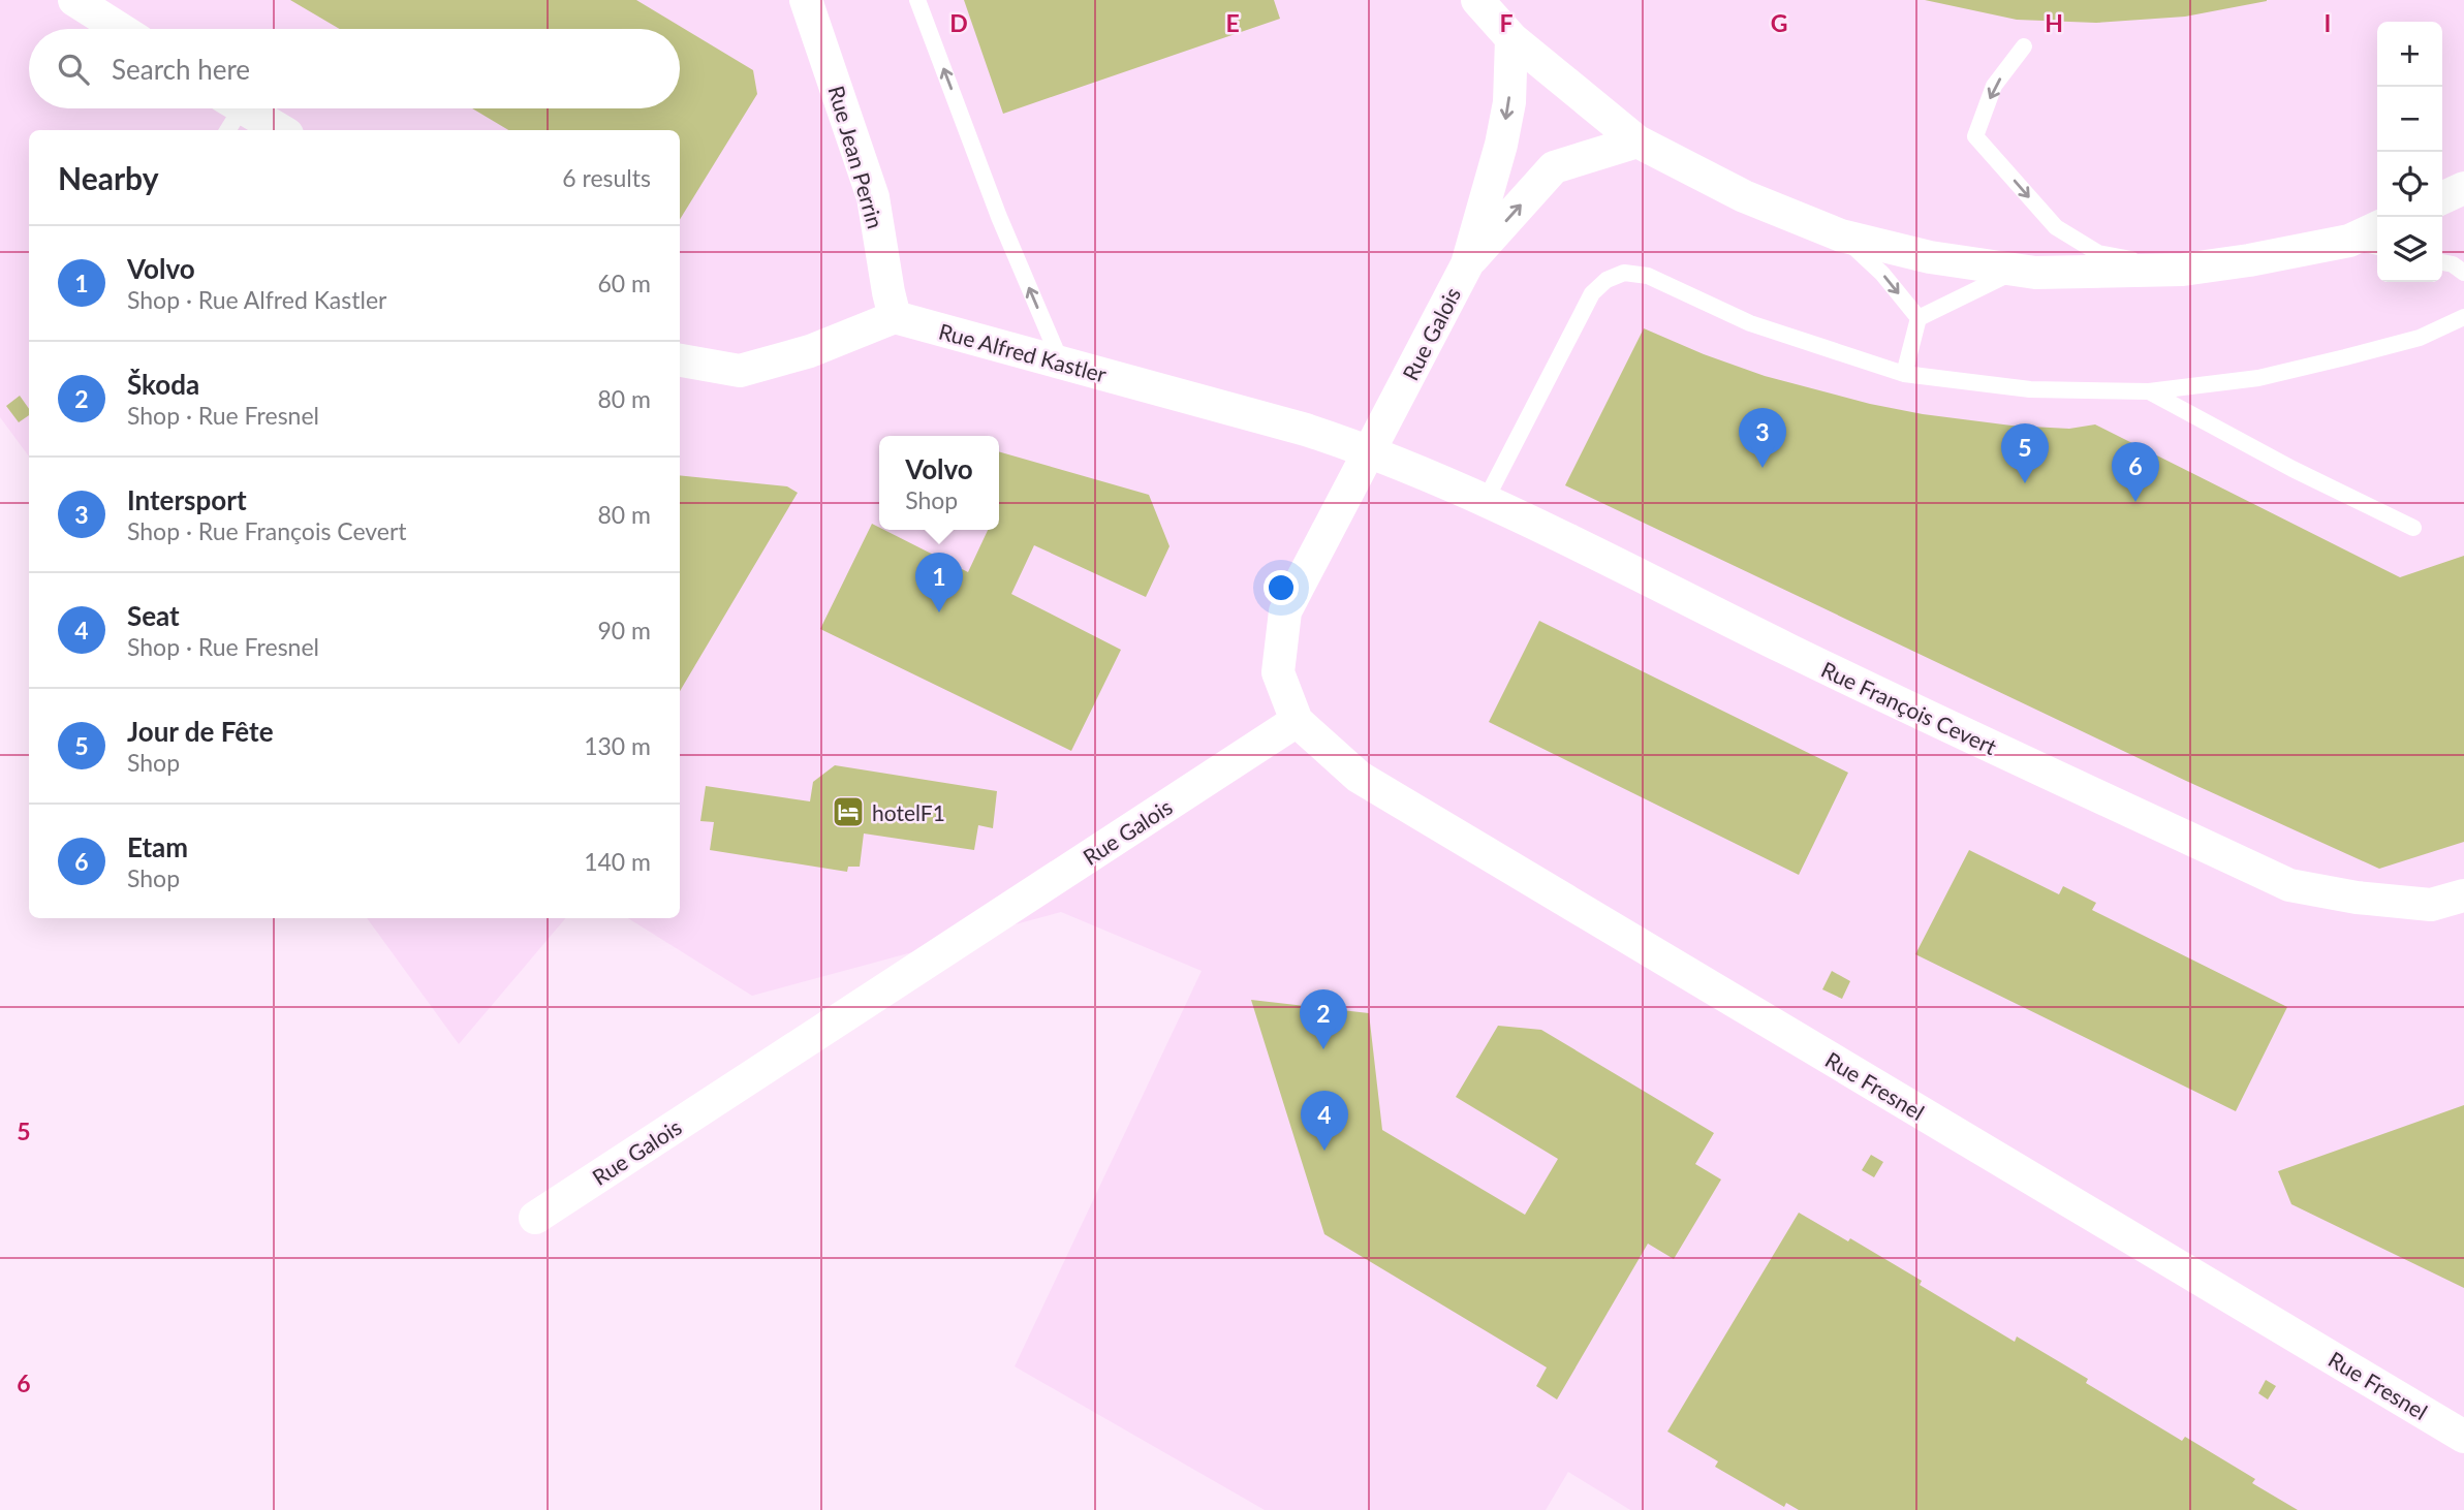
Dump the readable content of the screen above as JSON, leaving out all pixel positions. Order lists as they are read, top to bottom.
{
  "streets": {
    "street": [
      "Rue Jean Perrin",
      "Rue Galois",
      "Rue Alfred Kastler",
      "Rue François Cevert",
      "Rue Fresnel"
    ]
  },
  "crossings": [
    ["Rue Jean Perrin", "Rue Alfred Kastler"],
    ["Rue Galois", "Rue Alfred Kastler"],
    ["Rue Galois", "Rue François Cevert"],
    ["Rue Galois", "Rue Fresnel"],
    ["Rue Alfred Kastler", "Rue François Cevert"]
  ],
  "places": {
    "hotel": ["hotelF1"]
  },
  "page": {
    "map_buttons": ["+", "−"],
    "search": "Search here",
    "heading": ["Nearby", "6 results"],
    "list": [
      {
        "mark": "1",
        "name": "Volvo",
        "note": "Shop · Rue Alfred Kastler",
        "value": "60 m"
      },
      {
        "mark": "2",
        "name": "Škoda",
        "note": "Shop · Rue Fresnel",
        "value": "80 m"
      },
      {
        "mark": "3",
        "name": "Intersport",
        "note": "Shop · Rue François Cevert",
        "value": "80 m"
      },
      {
        "mark": "4",
        "name": "Seat",
        "note": "Shop · Rue Fresnel",
        "value": "90 m"
      },
      {
        "mark": "5",
        "name": "Jour de Fête",
        "note": "Shop",
        "value": "130 m"
      },
      {
        "mark": "6",
        "name": "Etam",
        "note": "Shop",
        "value": "140 m"
      }
    ],
    "pins": [
      "3",
      "5",
      "6",
      "1",
      "2",
      "4"
    ],
    "popup": ["Volvo", "Shop"]
  },
  "grid": {
    "columns": [
      "D",
      "E",
      "F",
      "G",
      "H",
      "I"
    ],
    "rows": ["5", "6"]
  }
}
